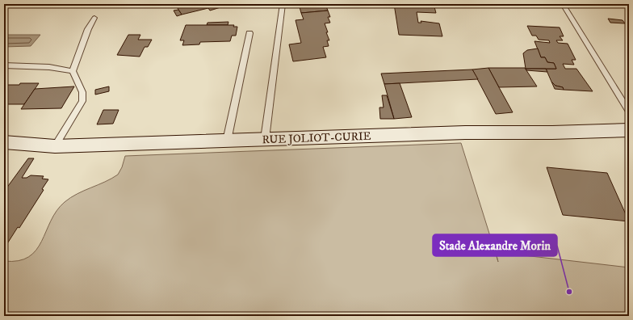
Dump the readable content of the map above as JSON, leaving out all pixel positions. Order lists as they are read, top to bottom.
{
  "streets": {
    "main road": ["RUE JOLIOT-CURIE"]
  },
  "places": ["Stade Alexandre Morin"]
}
